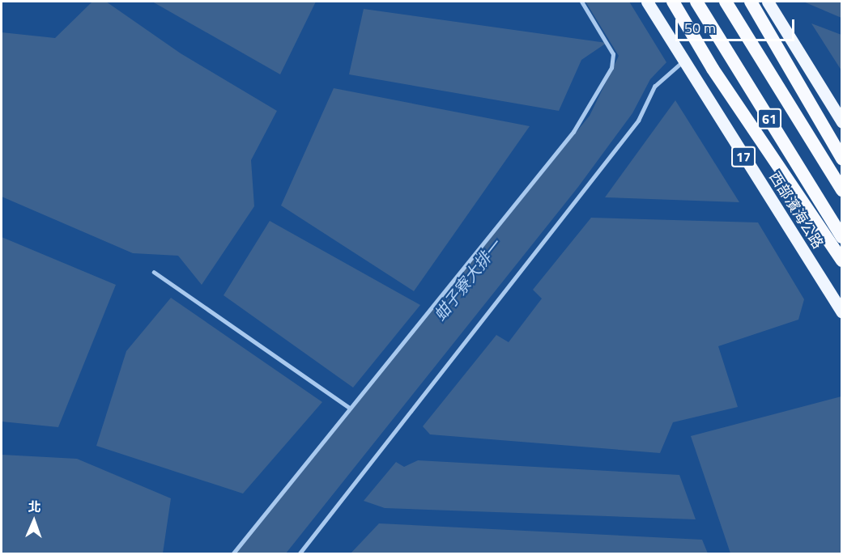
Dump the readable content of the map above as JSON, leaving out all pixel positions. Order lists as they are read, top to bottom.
{
  "streets": {
    "highway": ["61"],
    "main road": ["17", "西部濱海公路"]
  },
  "water": ["蚶子寮大排一"],
  "scale_bar": "50 m",
  "north": "top"
}
